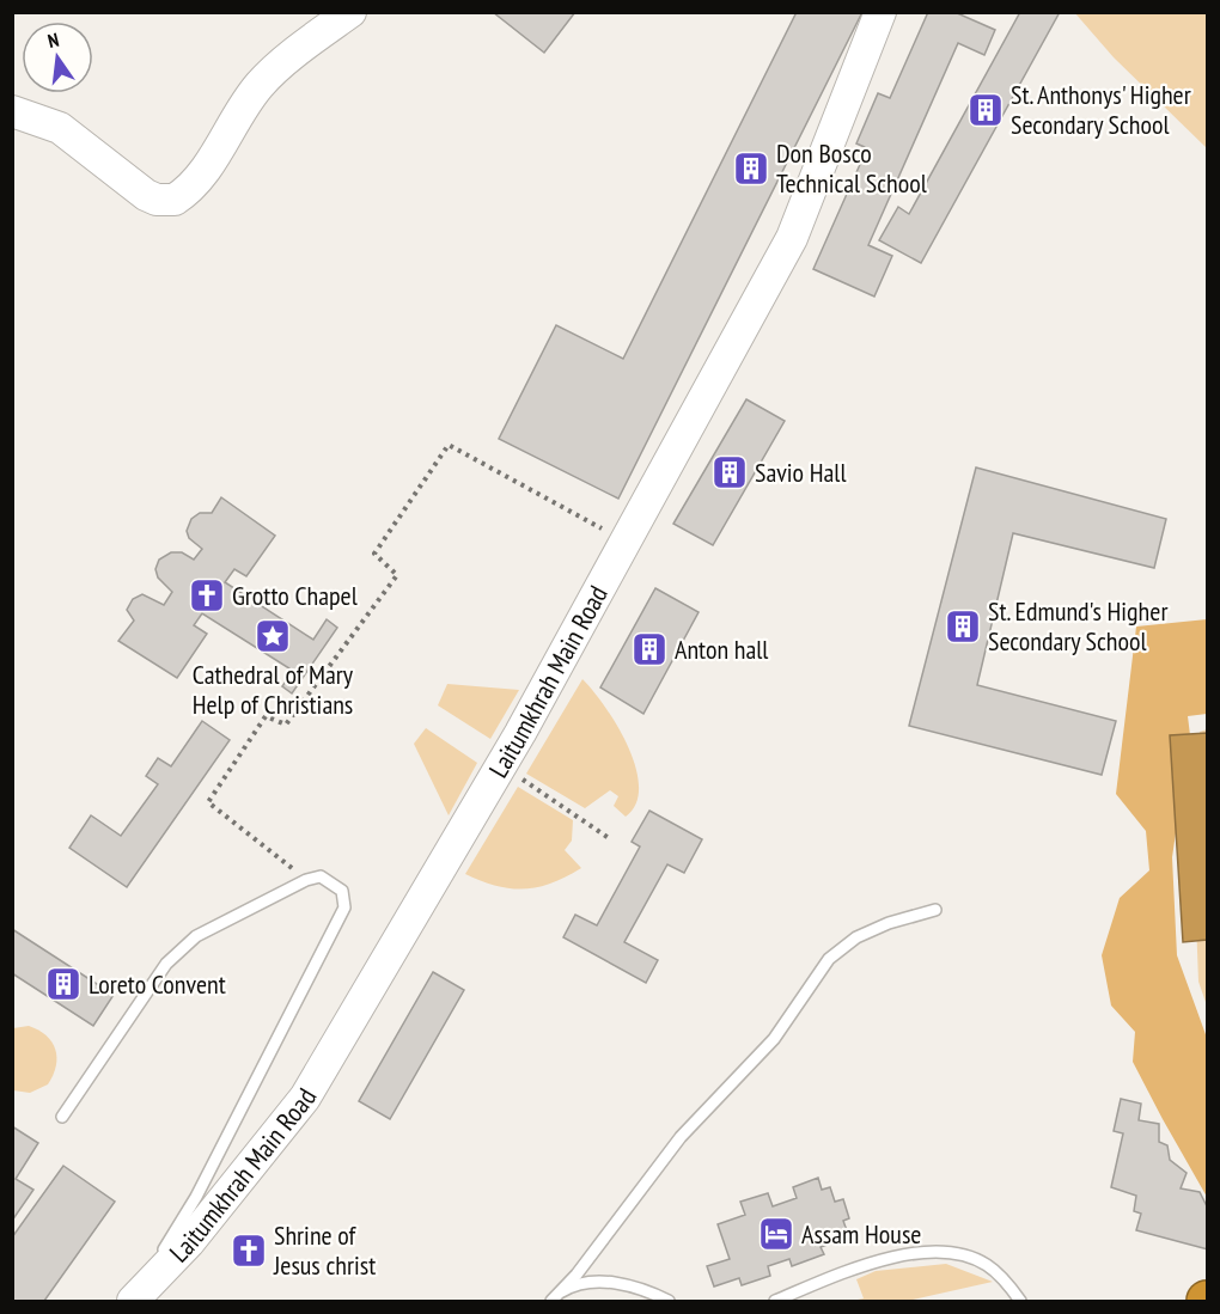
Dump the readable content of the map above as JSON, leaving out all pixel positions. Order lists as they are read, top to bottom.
{
  "streets": {
    "street": ["Laitumkhrah Main Road"]
  },
  "places": {
    "building": [
      "St. Anthonys' Higher Secondary School",
      "Don Bosco Technical School",
      "Savio Hall",
      "St. Edmund's Higher Secondary School",
      "Anton hall",
      "Loreto Convent"
    ],
    "church": ["Grotto Chapel", "Shrine of Jesus christ"],
    "place": ["Cathedral of Mary Help of Christians"],
    "hotel": ["Assam House"]
  },
  "north": "top"
}
